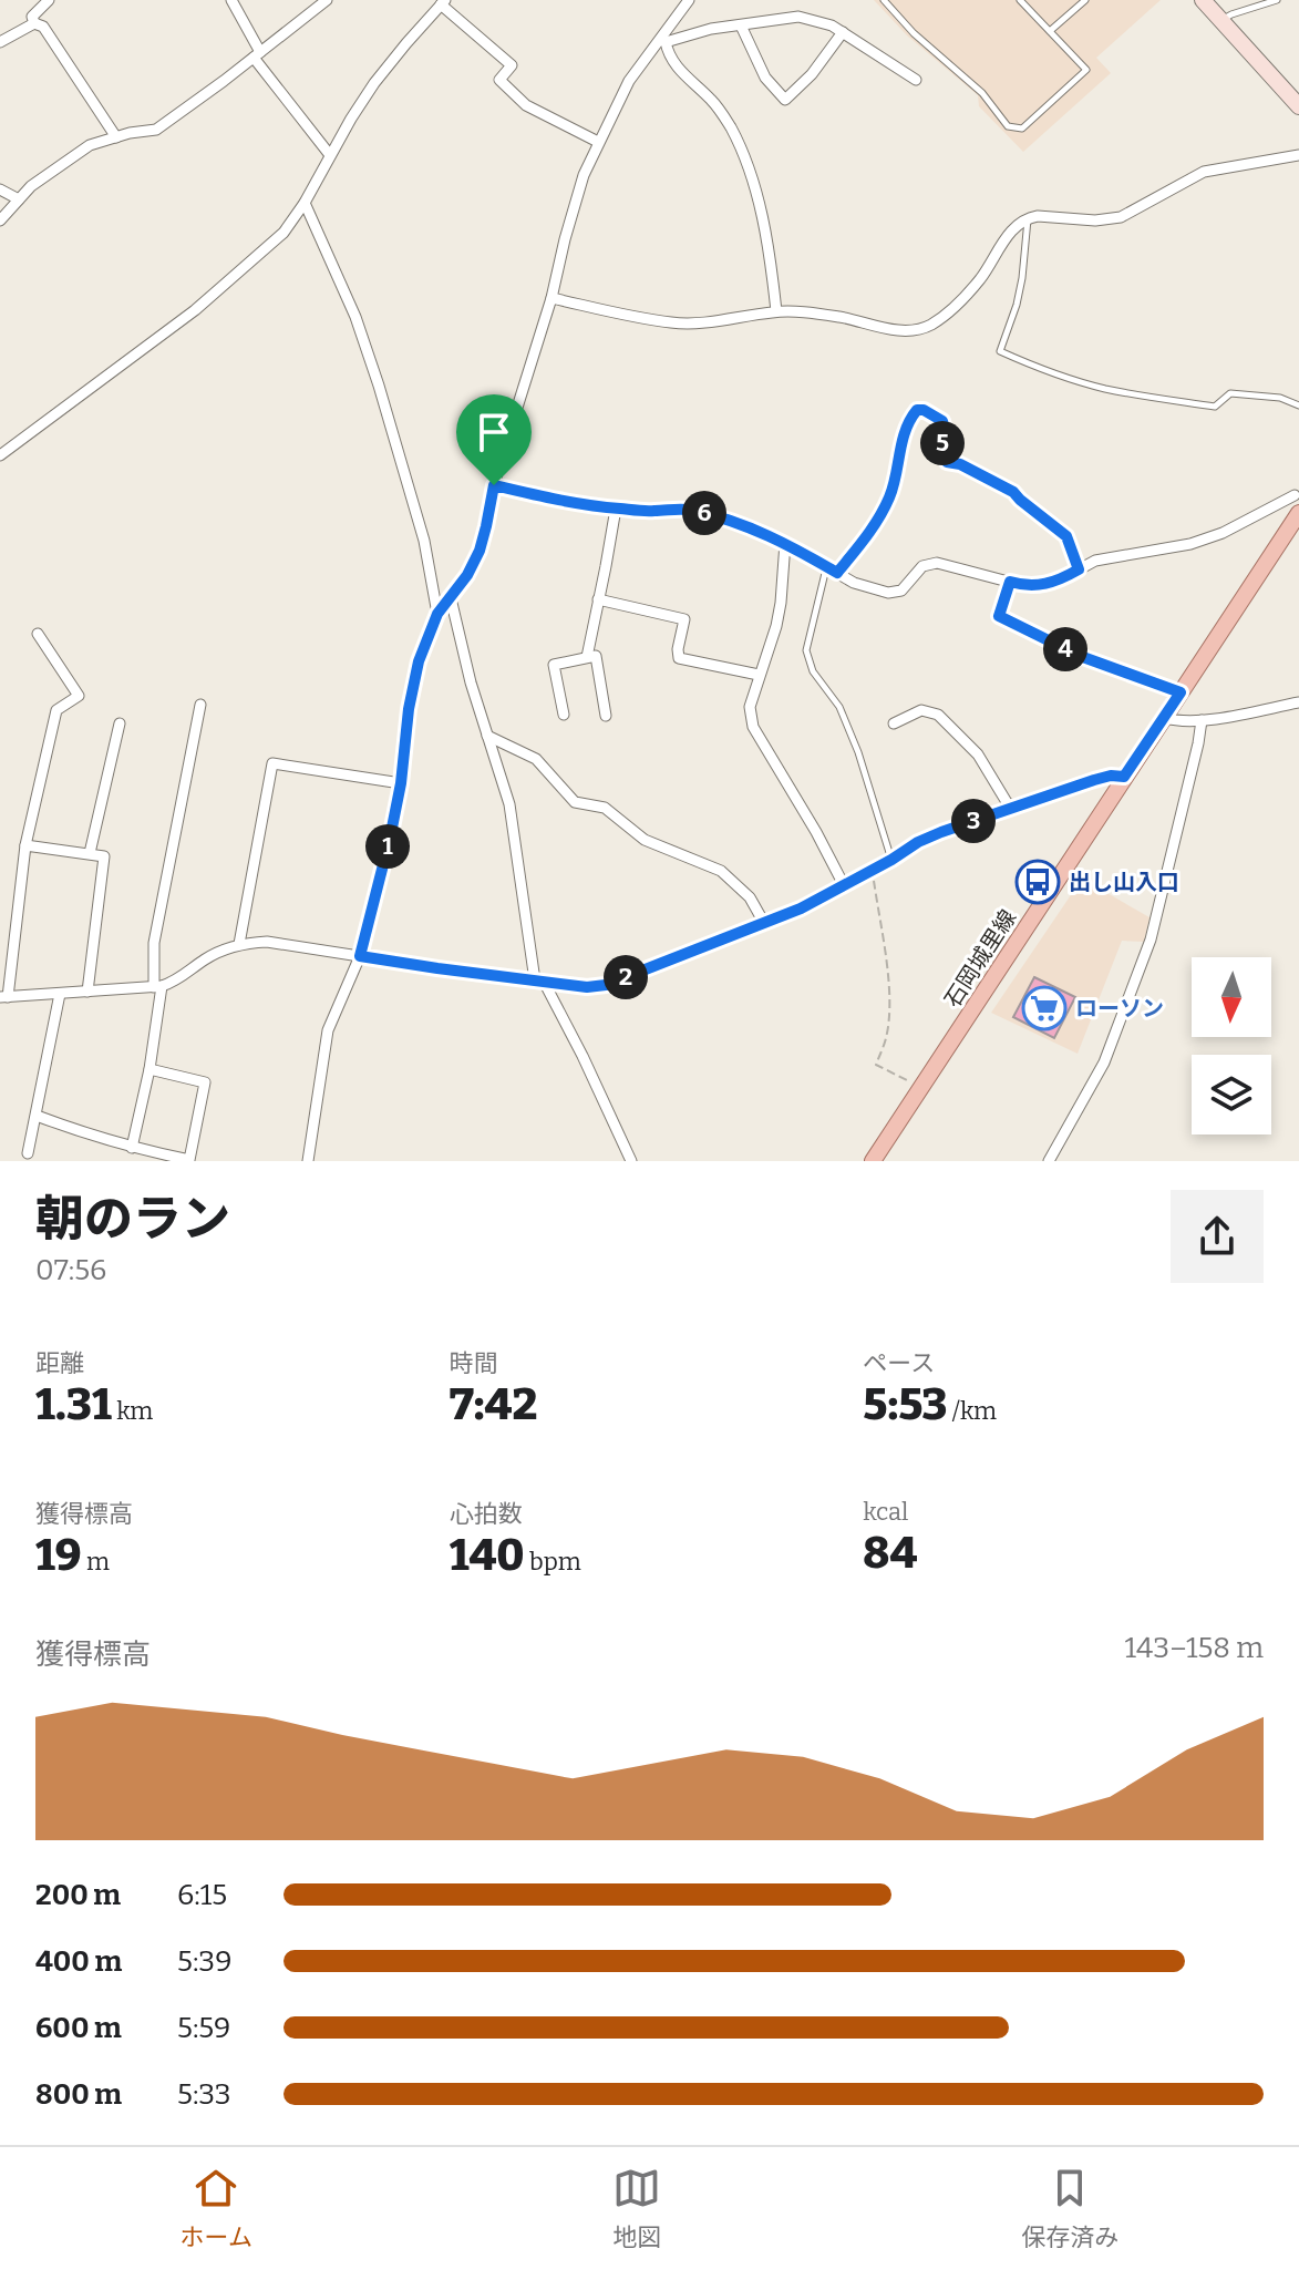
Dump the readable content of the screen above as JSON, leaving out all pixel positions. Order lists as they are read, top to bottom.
{
  "streets": {
    "main road": ["石岡城里線"]
  },
  "places": {
    "bus stop": ["出し山入口"],
    "supermarket": ["ローソン"]
  },
  "north": "bottom",
  "page": {
    "pins": [
      "5",
      "6",
      "4",
      "3",
      "1",
      "2"
    ],
    "heading": ["朝のラン", "07:56"],
    "stats": [
      ["距離", "1.31 km"],
      ["時間", "7:42"],
      ["ペース", "5:53 /km"],
      ["獲得標高", "19 m"],
      ["心拍数", "140 bpm"],
      ["kcal", "84"]
    ],
    "chart": ["獲得標高", "143–158 m"],
    "list": [
      {
        "name": "200 m",
        "note": "6:15"
      },
      {
        "name": "400 m",
        "note": "5:39"
      },
      {
        "name": "600 m",
        "note": "5:59"
      },
      {
        "name": "800 m",
        "note": "5:33"
      }
    ],
    "tabs": ["ホーム", "地図", "保存済み"]
  }
}
